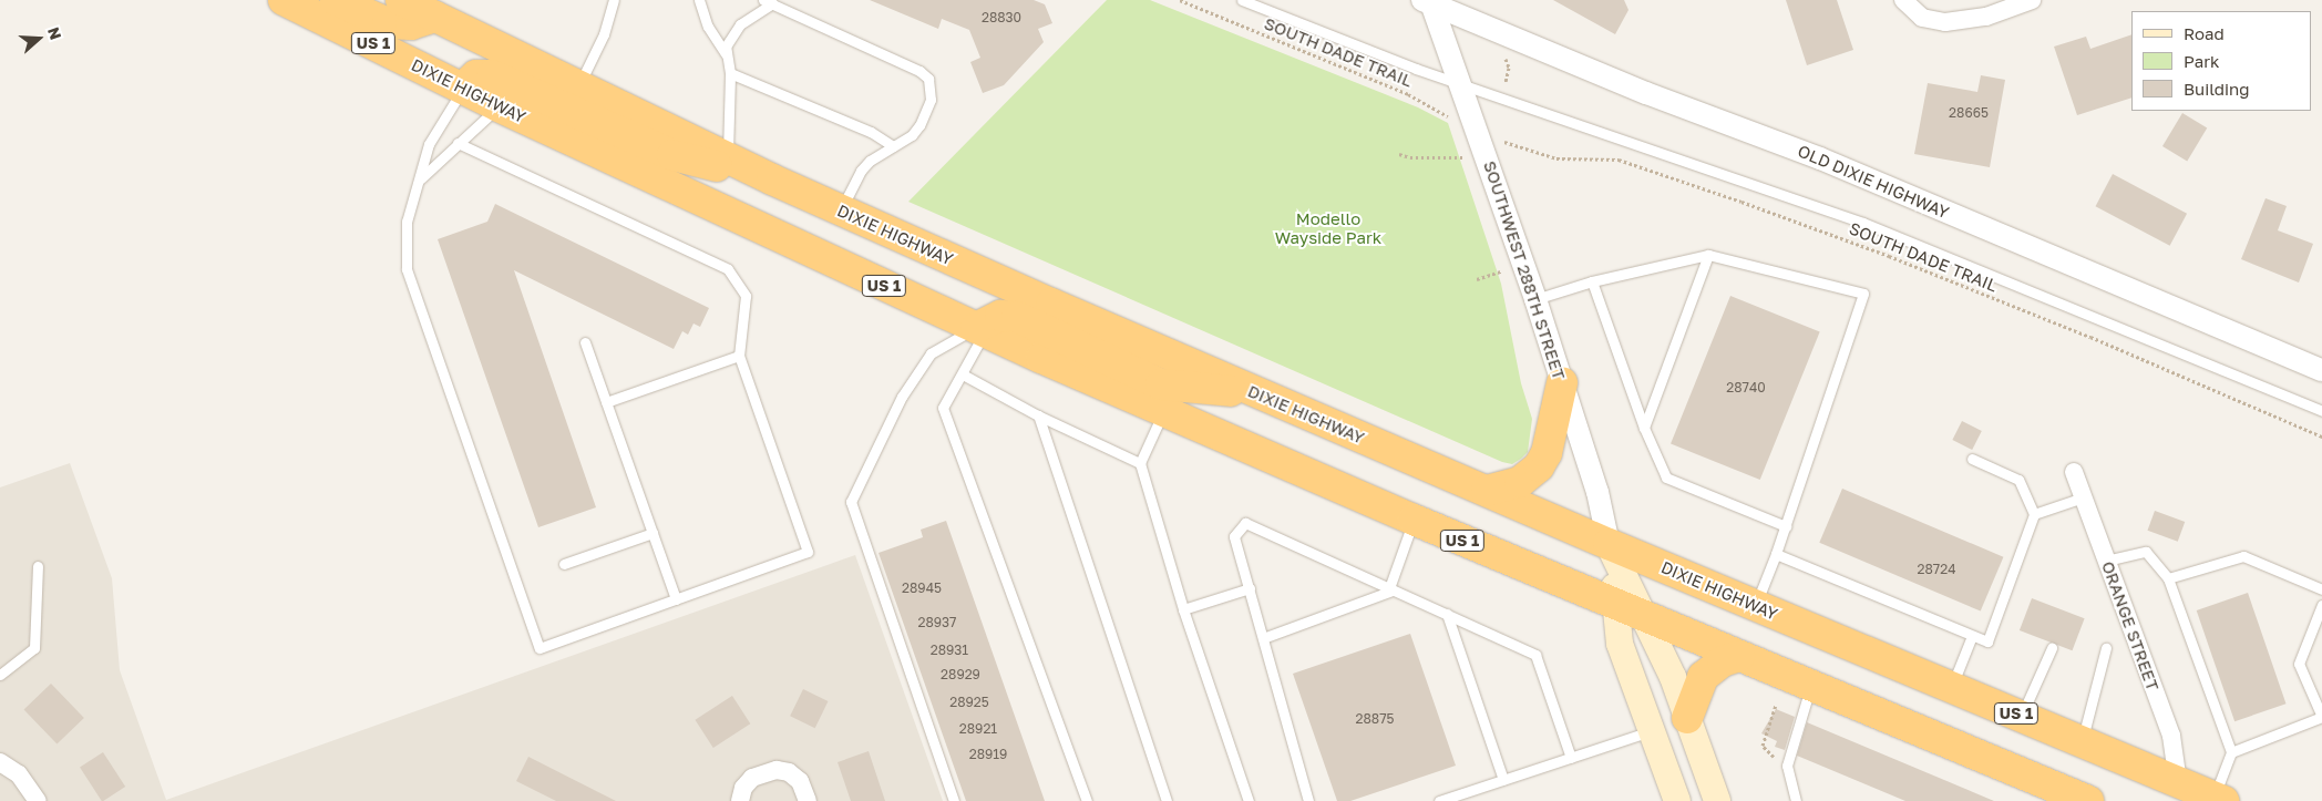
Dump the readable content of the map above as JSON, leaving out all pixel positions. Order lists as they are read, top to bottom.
{
  "streets": {
    "highway": ["US 1", "DIXIE HIGHWAY"],
    "main road": ["SOUTHWEST 288TH STREET"],
    "street": ["OLD DIXIE HIGHWAY", "ORANGE STREET"],
    "path": ["SOUTH DADE TRAIL"]
  },
  "crossings": [
    ["DIXIE HIGHWAY", "SOUTHWEST 288TH STREET"],
    ["DIXIE HIGHWAY", "ORANGE STREET"],
    ["OLD DIXIE HIGHWAY", "SOUTHWEST 288TH STREET"]
  ],
  "parks": ["Modello Wayside Park"],
  "house_numbers": [
    "28830",
    "28665",
    "28740",
    "28724",
    "28945",
    "28937",
    "28931",
    "28929",
    "28925",
    "28875",
    "28921",
    "28919"
  ],
  "legend": ["Road", "Park", "Building"],
  "north": "right"
}
